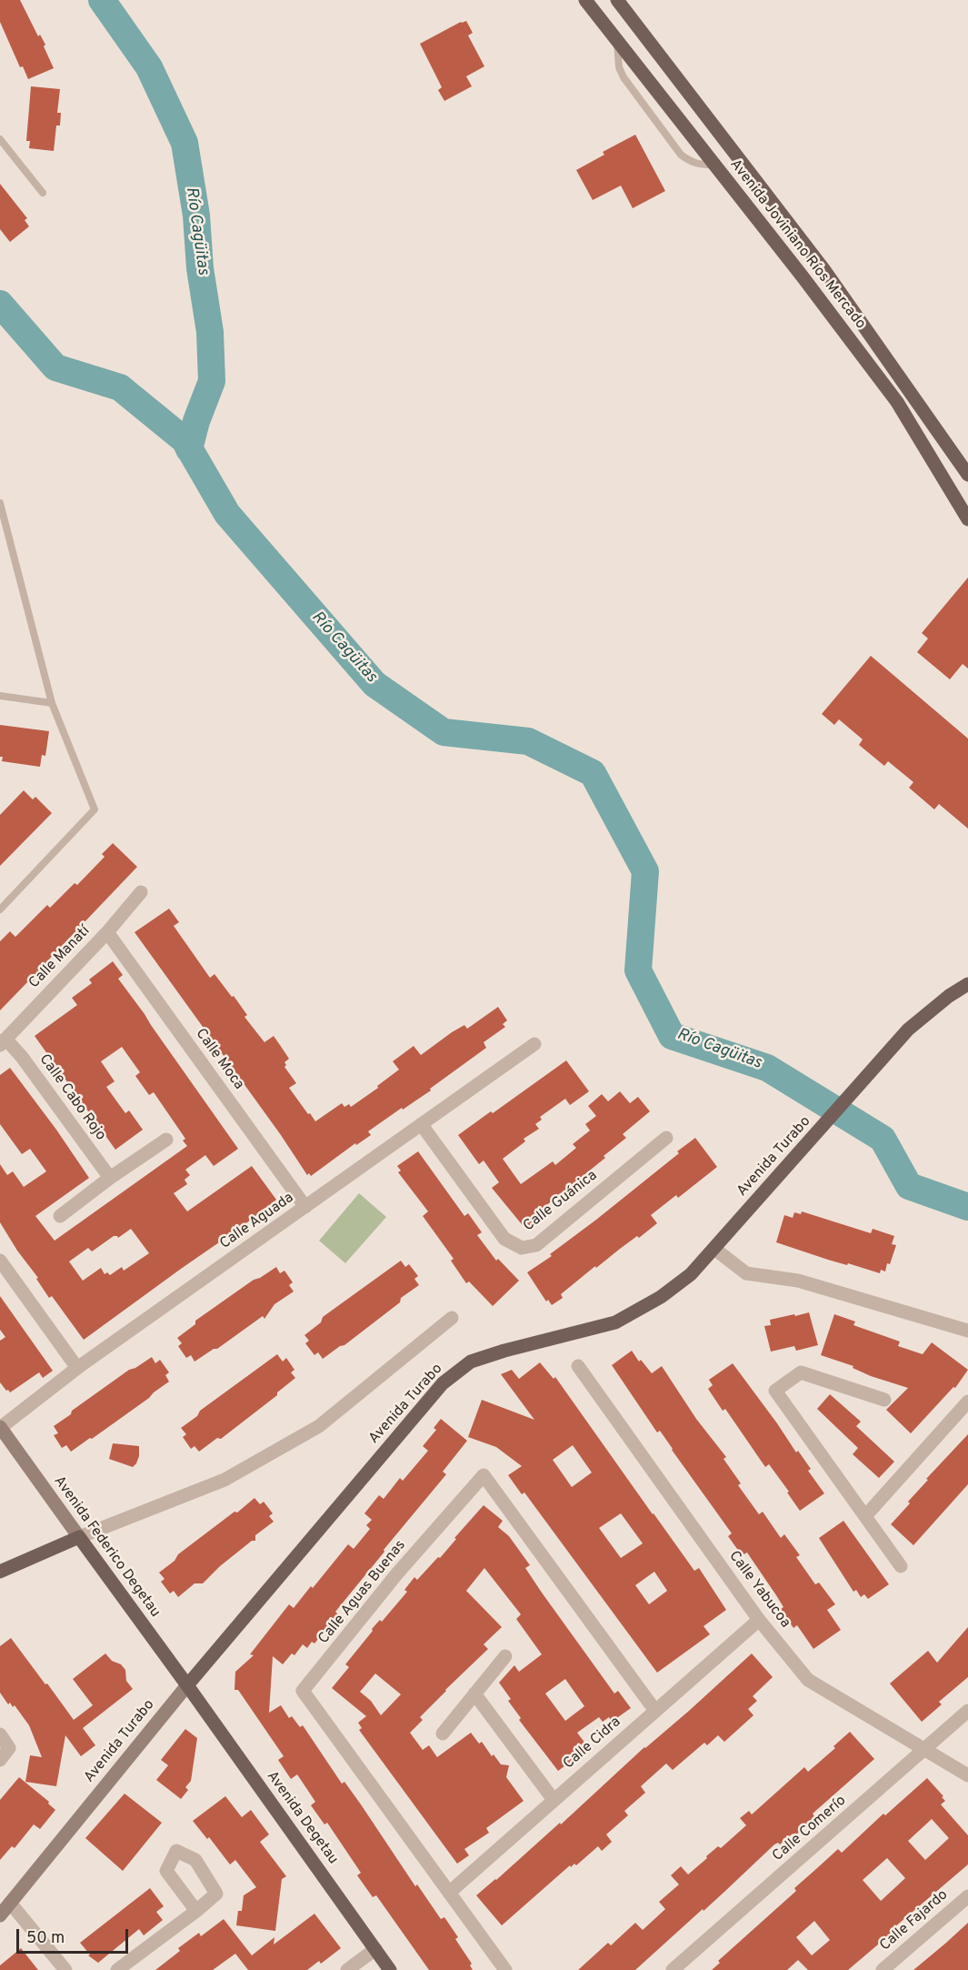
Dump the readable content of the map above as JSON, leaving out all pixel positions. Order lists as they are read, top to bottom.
{
  "streets": {
    "main road": [
      "Avenida Joviniano Ríos Mercado",
      "Avenida Turabo",
      "Avenida Federico Degetau",
      "Avenida Degetau"
    ],
    "street": [
      "Calle Manatí",
      "Calle Moca",
      "Calle Cabo Rojo",
      "Calle Guánica",
      "Calle Aguada",
      "Calle Yabucoa",
      "Calle Aguas Buenas",
      "Calle Cidra",
      "Calle Comerío",
      "Calle Fajardo"
    ]
  },
  "crossings": [
    ["Calle Manatí", "Calle Moca"],
    ["Calle Manatí", "Calle Cabo Rojo"],
    ["Calle Moca", "Calle Aguada"],
    ["Avenida Turabo", "Avenida Federico Degetau"],
    ["Avenida Turabo", "Avenida Degetau"],
    ["Calle Guánica", "Calle Aguada"],
    ["Calle Aguada", "Avenida Federico Degetau"],
    ["Avenida Federico Degetau", "Avenida Degetau"],
    ["Calle Yabucoa", "Calle Cidra"],
    ["Calle Yabucoa", "Calle Comerío"],
    ["Calle Aguas Buenas", "Calle Cidra"]
  ],
  "water": ["Río Cagüitas"],
  "scale_bar": "50 m"
}
